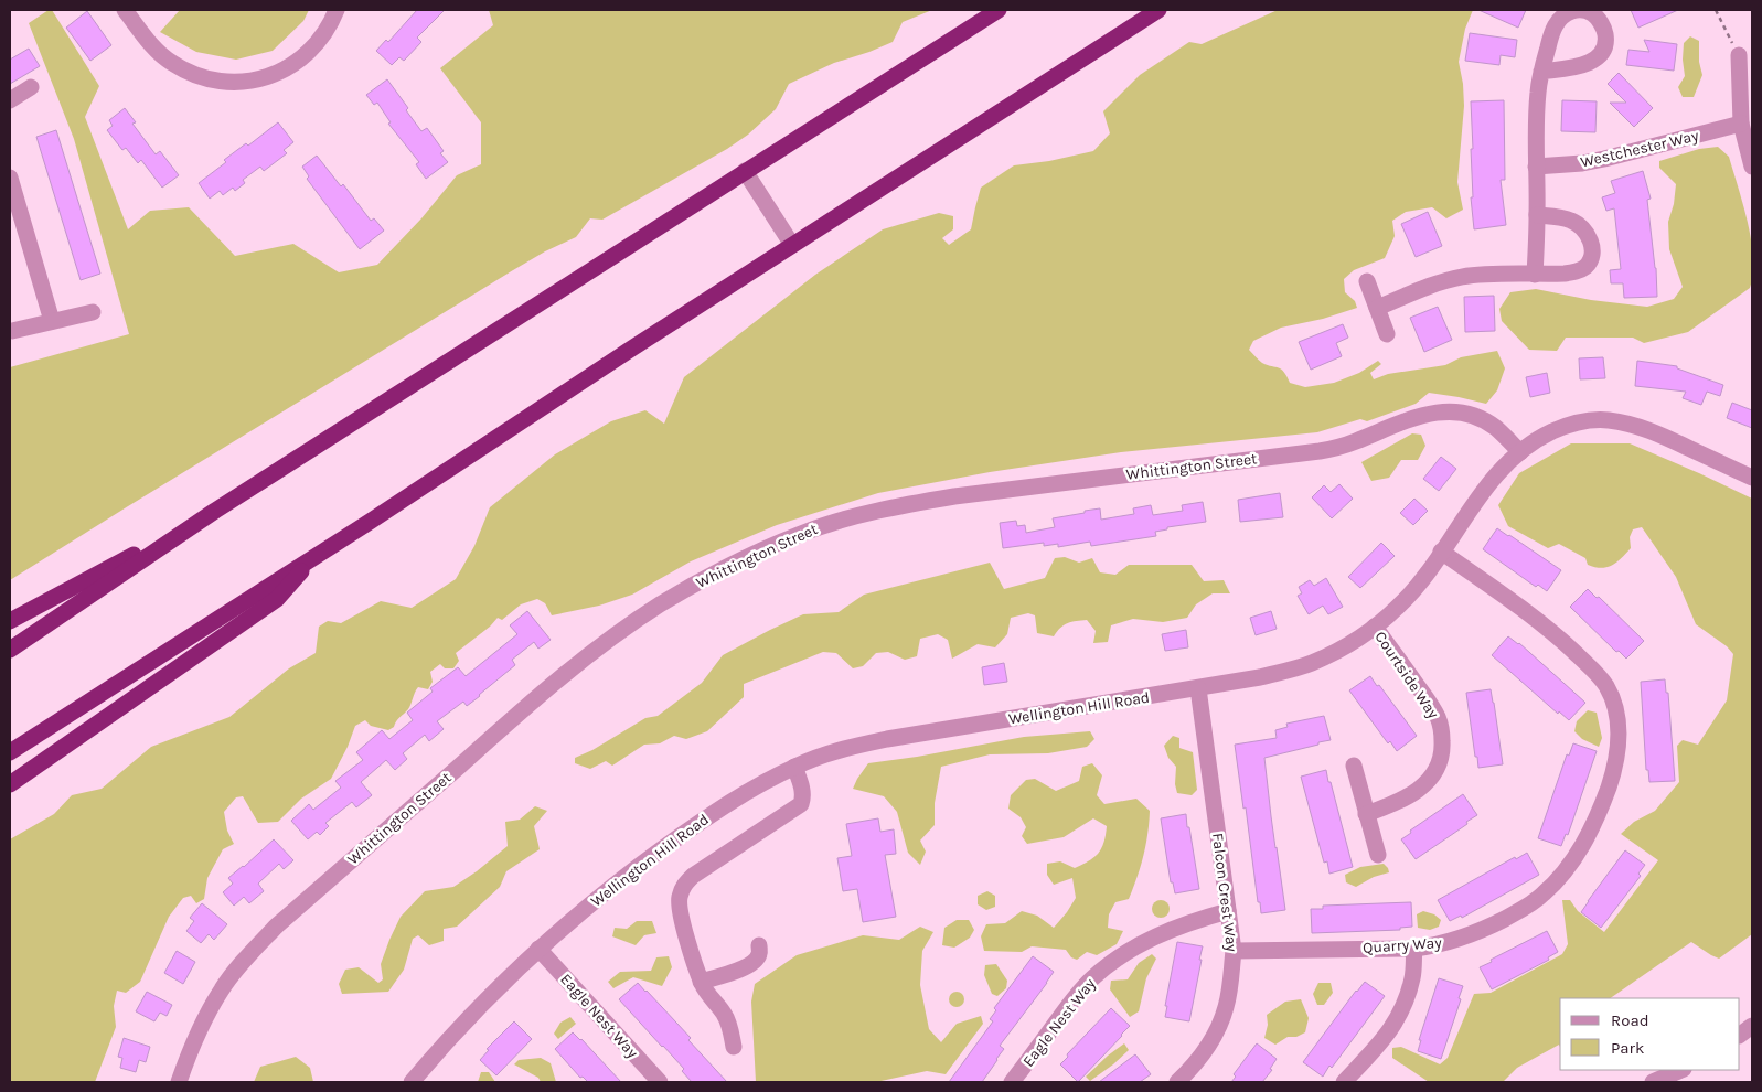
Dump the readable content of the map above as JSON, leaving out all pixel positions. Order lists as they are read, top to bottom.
{
  "streets": {
    "street": [
      "Westchester Way",
      "Whittington Street",
      "Courtside Way",
      "Wellington Hill Road",
      "Falcon Crest Way",
      "Quarry Way",
      "Eagle Nest Way"
    ]
  },
  "crossings": [
    ["Whittington Street", "Wellington Hill Road"],
    ["Courtside Way", "Wellington Hill Road"],
    ["Wellington Hill Road", "Falcon Crest Way"],
    ["Wellington Hill Road", "Quarry Way"],
    ["Wellington Hill Road", "Eagle Nest Way"],
    ["Falcon Crest Way", "Quarry Way"],
    ["Falcon Crest Way", "Eagle Nest Way"]
  ],
  "legend": ["Road", "Park"]
}
